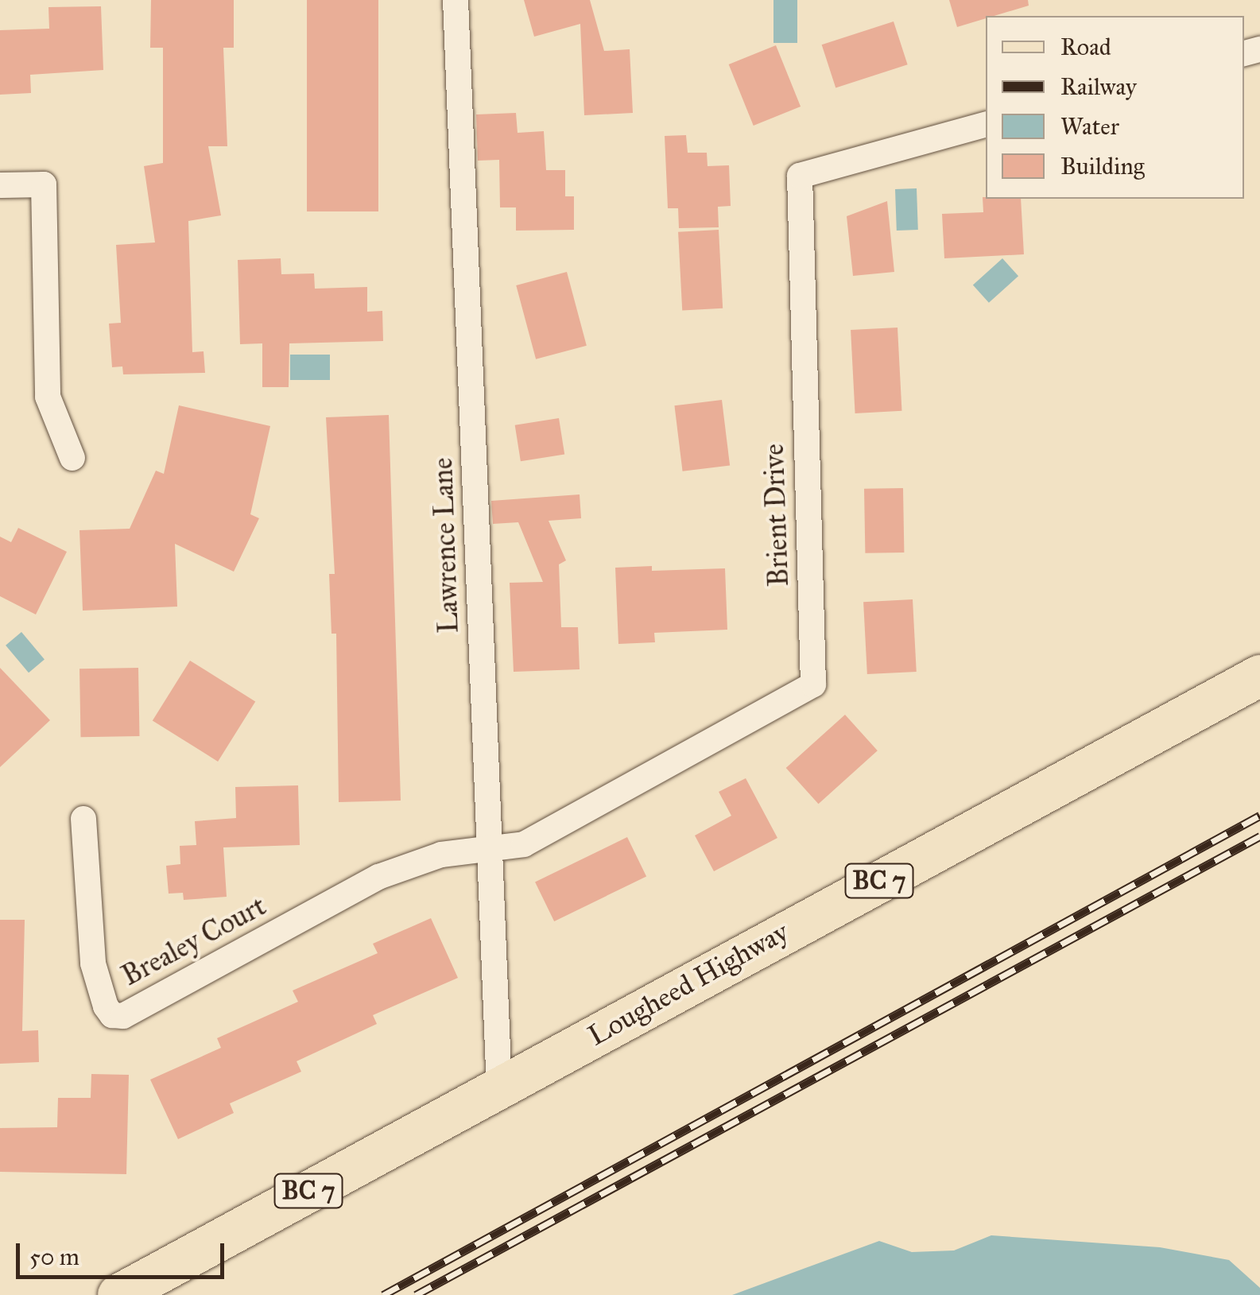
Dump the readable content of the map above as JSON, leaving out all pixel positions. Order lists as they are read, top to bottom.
{
  "streets": {
    "main road": ["BC 7", "Lougheed Highway"],
    "street": ["Brient Drive", "Lawrence Lane", "Brealey Court"]
  },
  "crossings": [
    ["Brient Drive", "Lawrence Lane"],
    ["Brient Drive", "Brealey Court"],
    ["Lawrence Lane", "Brealey Court"],
    ["Lawrence Lane", "Lougheed Highway"]
  ],
  "legend": [
    "Road",
    "Railway",
    "Water",
    "Building"
  ],
  "scale_bar": "50 m"
}
